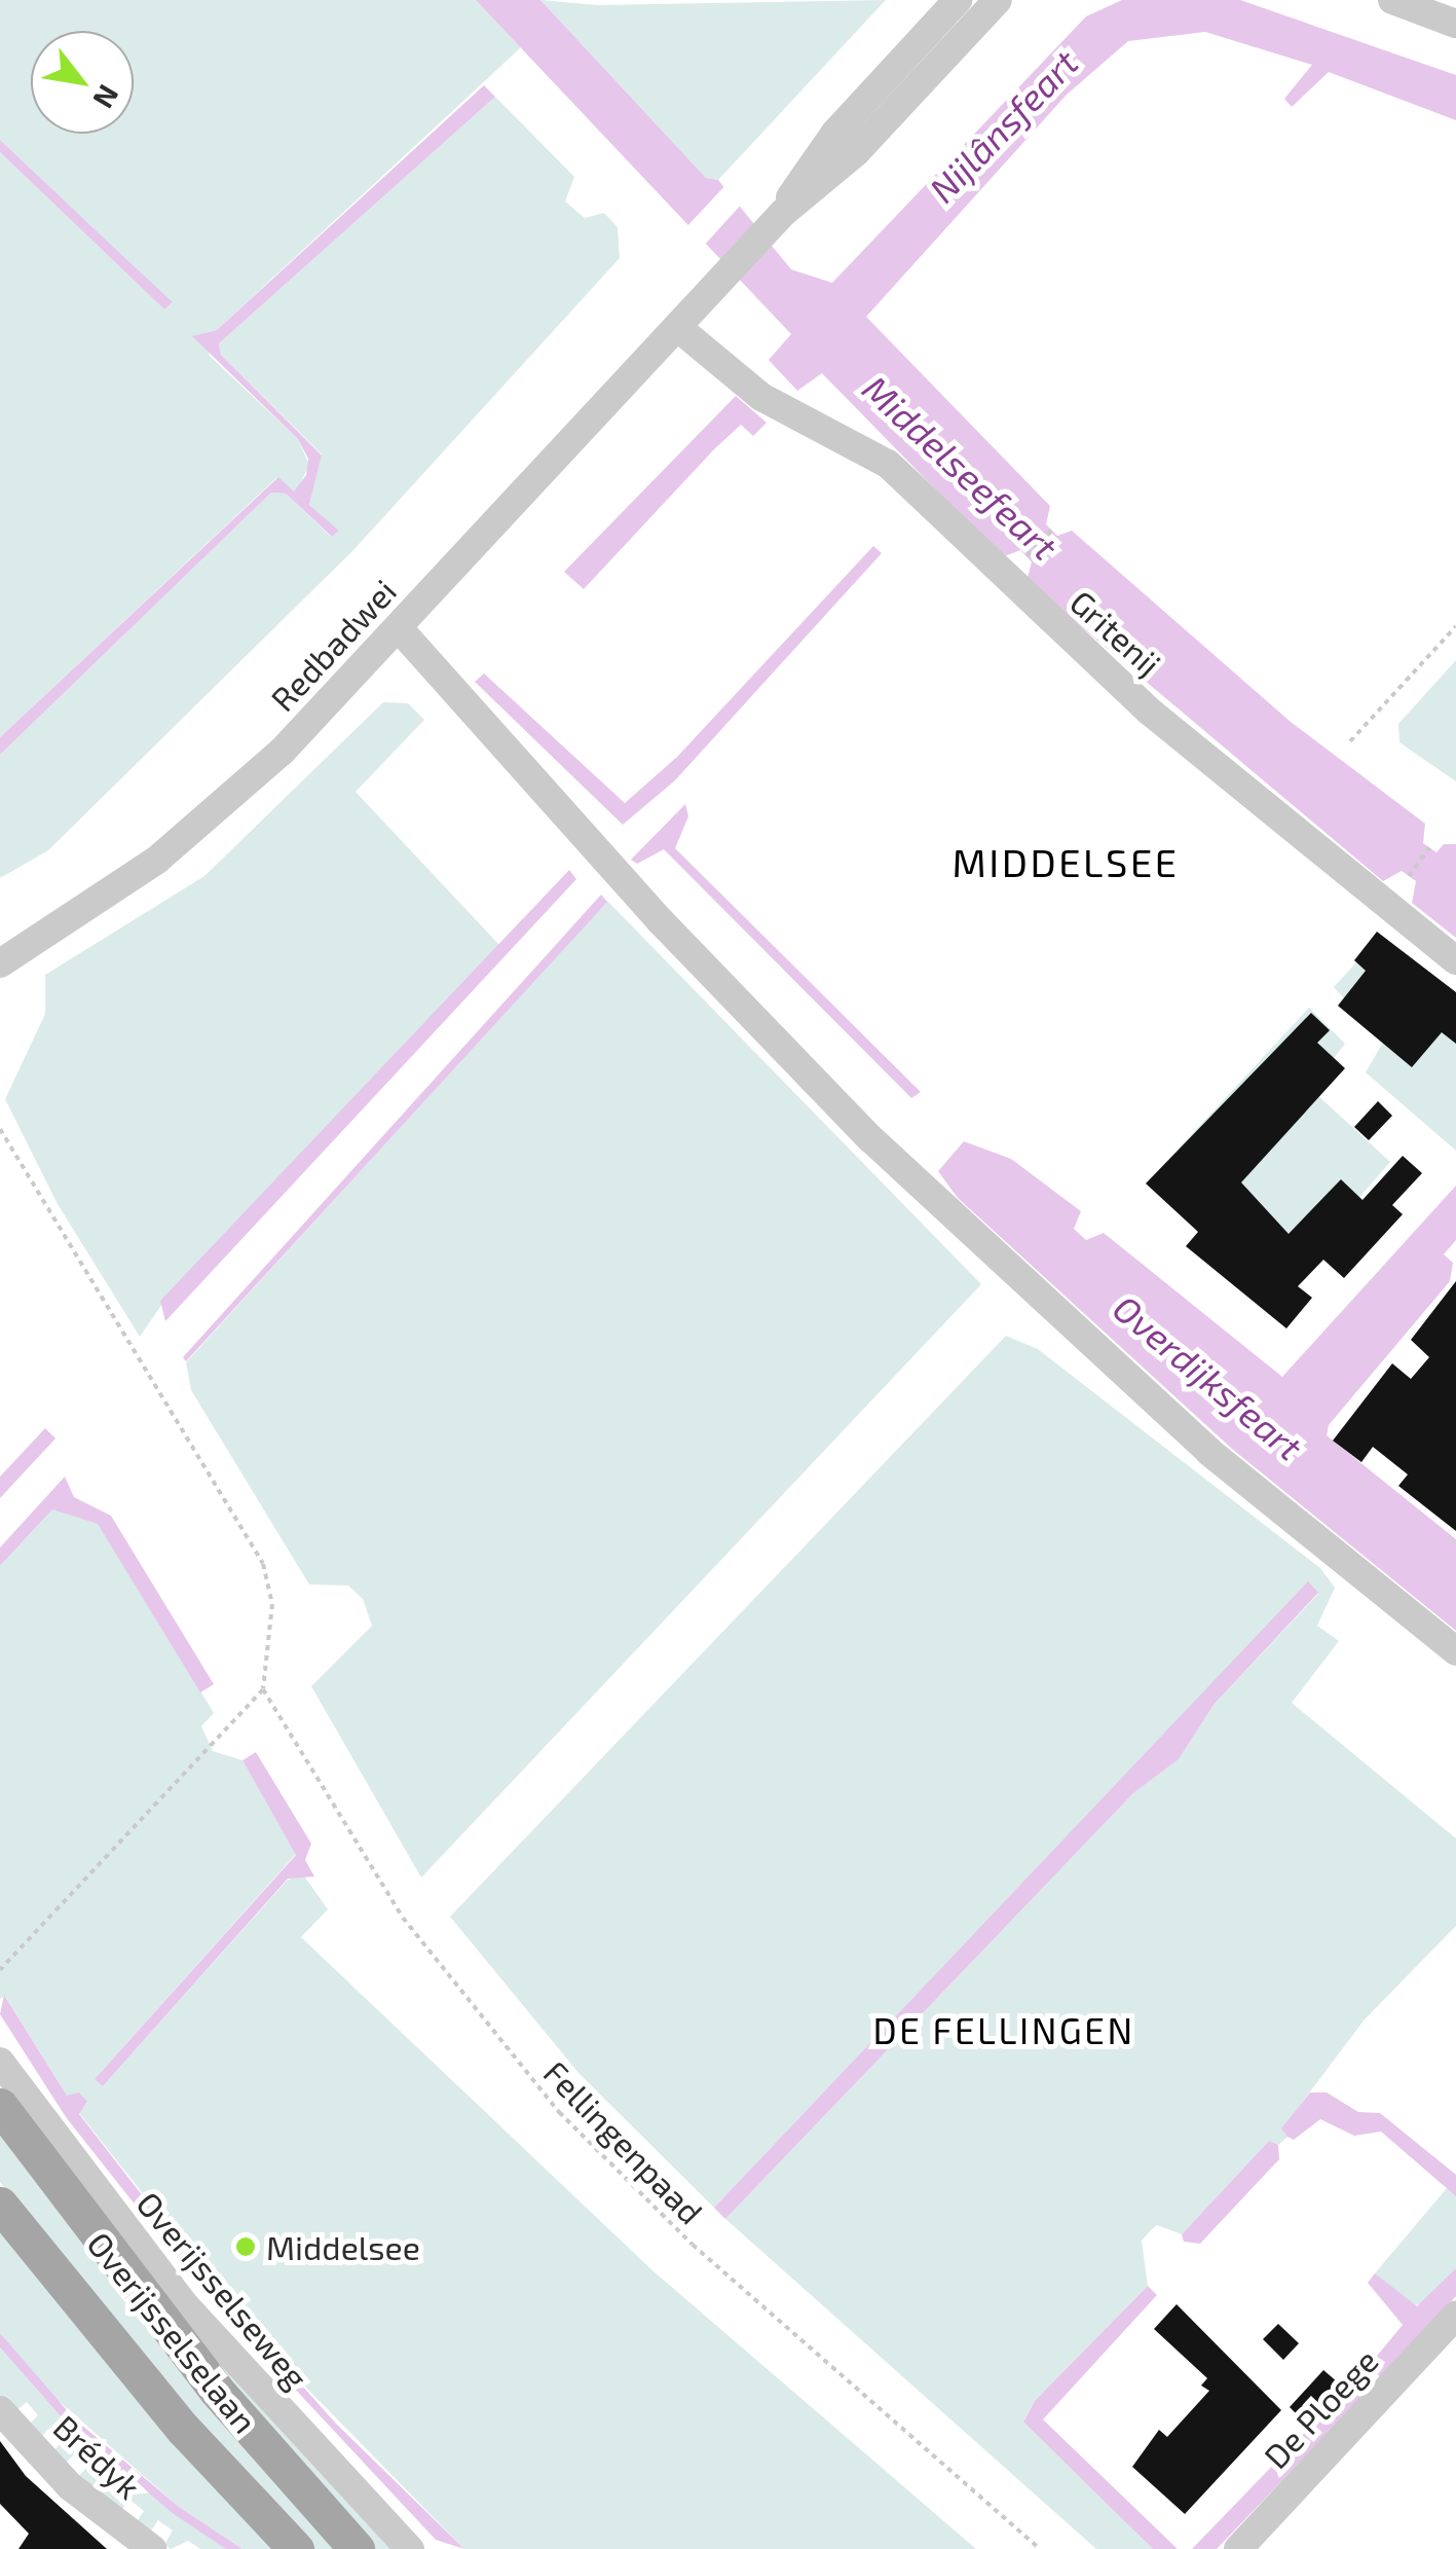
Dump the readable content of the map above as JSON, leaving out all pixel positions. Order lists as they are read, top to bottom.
{
  "streets": {
    "main road": ["Overijsselselaan"],
    "street": [
      "Gritenij",
      "Redbadwei",
      "Overijsselseweg",
      "De Ploege",
      "Brédyk"
    ],
    "path": ["Fellingenpaad"]
  },
  "crossings": [
    ["Gritenij", "Redbadwei"]
  ],
  "districts": ["MIDDELSEE", "DE FELLINGEN"],
  "water": ["Nijlânsfeart", "Middelseefeart", "Overdijksfeart"],
  "places": ["Middelsee"],
  "north": "bottom right"
}
